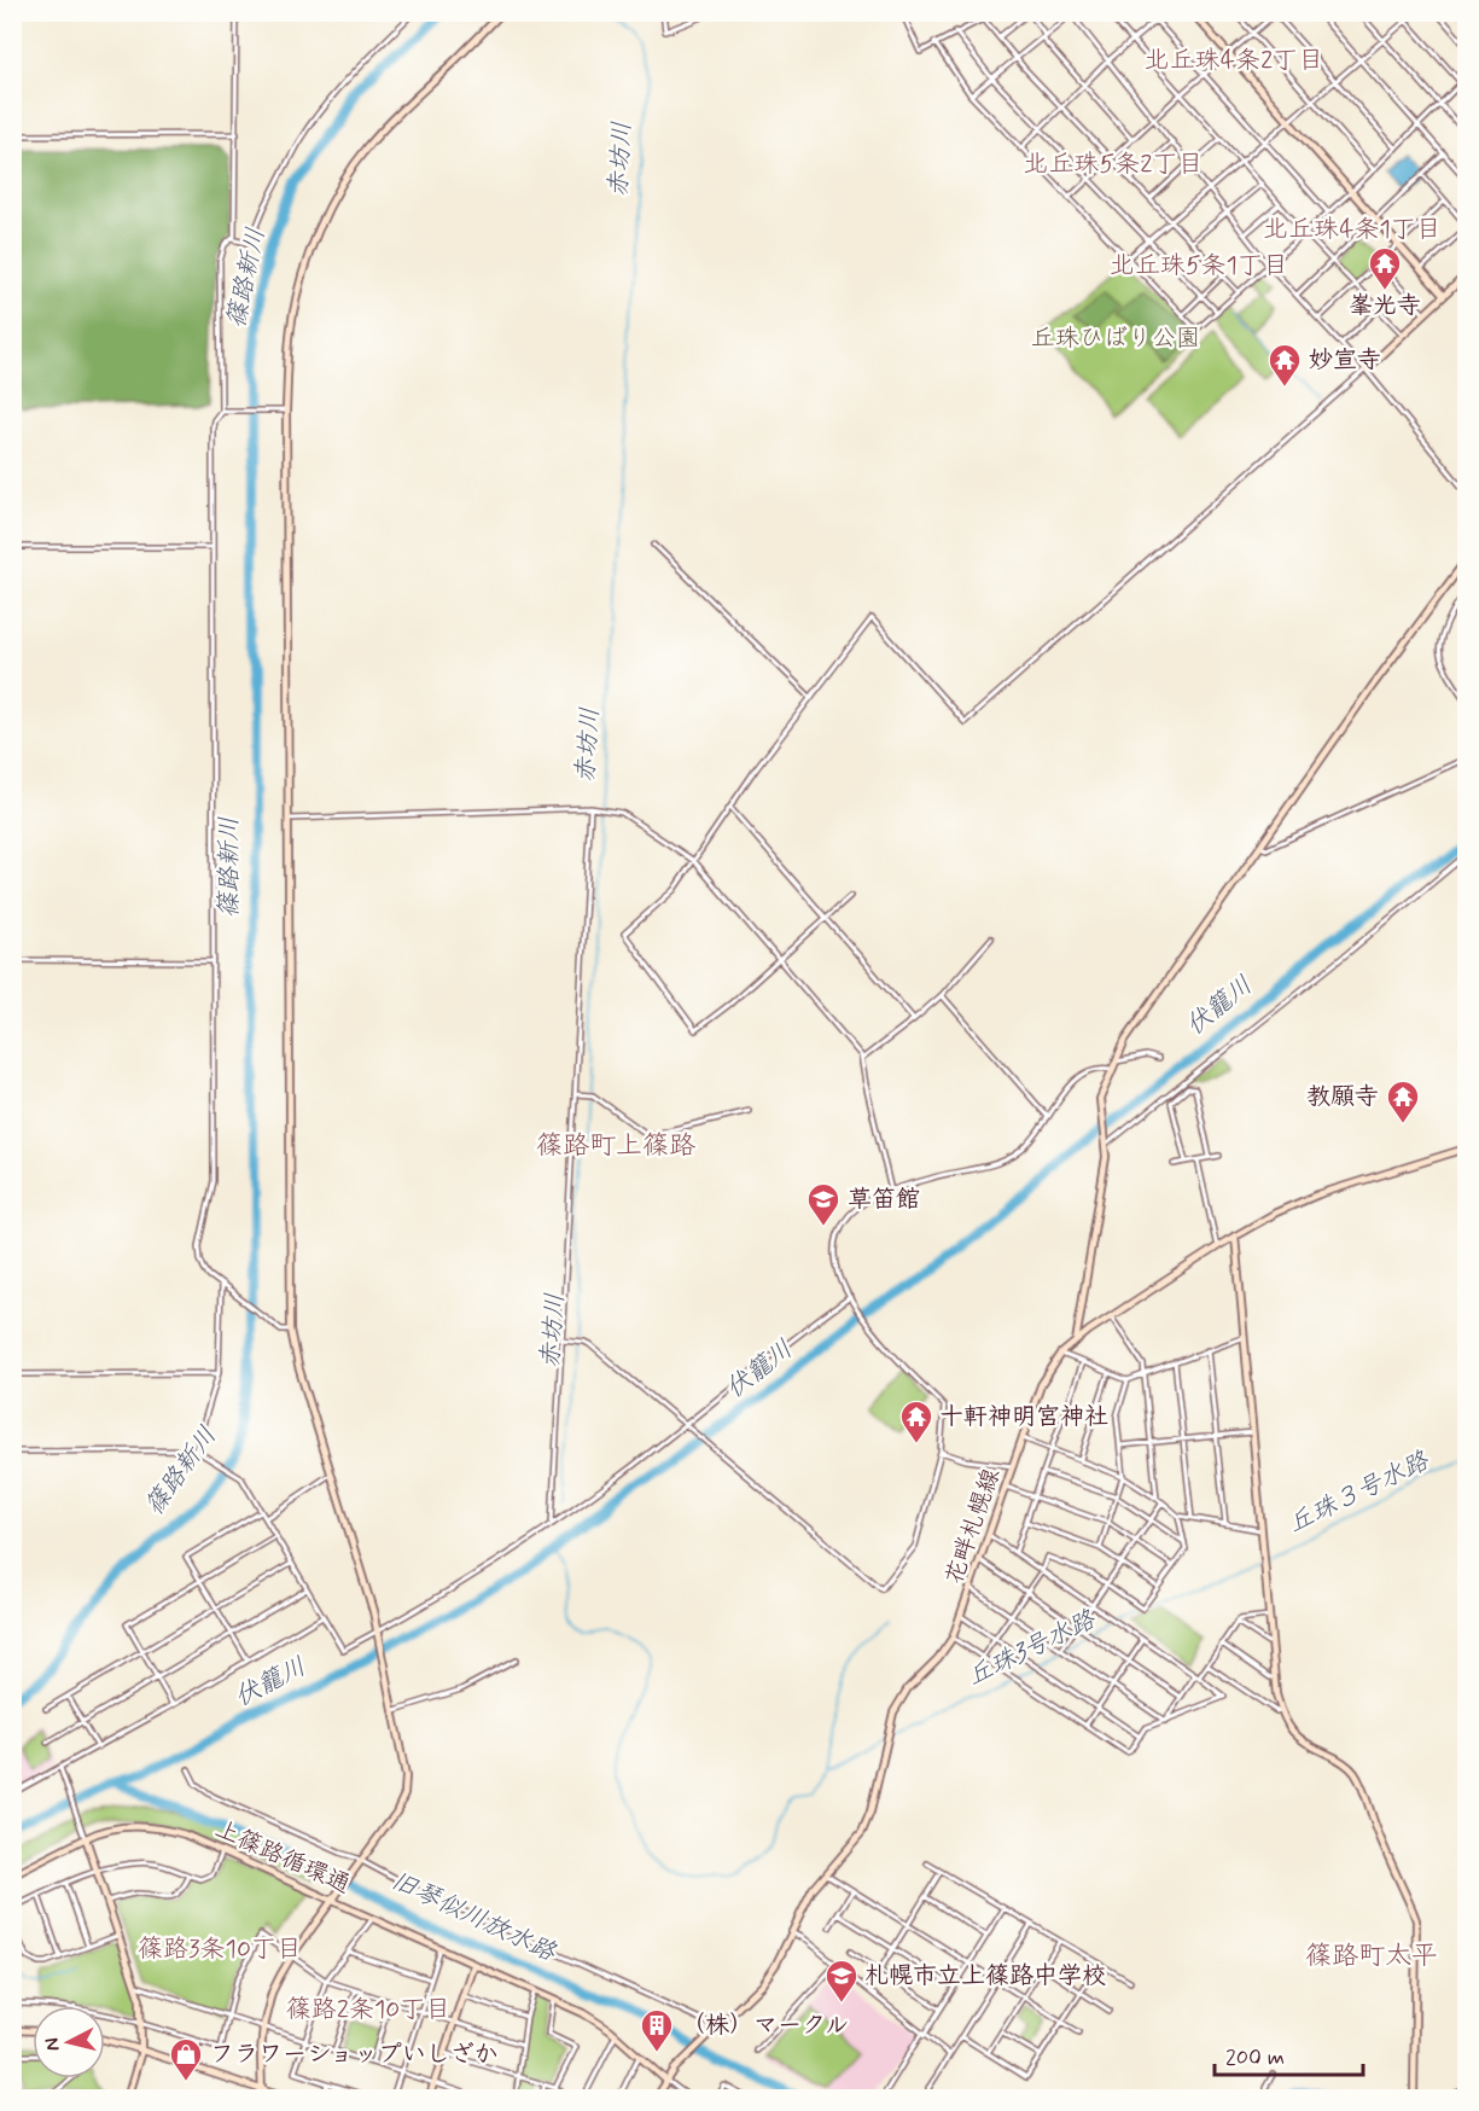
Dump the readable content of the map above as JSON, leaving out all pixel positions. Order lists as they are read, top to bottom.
{
  "streets": {
    "street": ["花畔札幌線", "上篠路循環通"]
  },
  "crossings": [
    ["花畔札幌線", "上篠路循環通"]
  ],
  "districts": [
    "北丘珠4条2丁目",
    "北丘珠5条2丁目",
    "北丘珠4条1丁目",
    "北丘珠5条1丁目",
    "篠路町上篠路",
    "篠路3条10丁目",
    "篠路町太平",
    "篠路2条10丁目"
  ],
  "water": [
    "赤坊川",
    "篠路新川",
    "伏籠川",
    "丘珠３号水路",
    "丘珠3号水路",
    "旧琴似川放水路"
  ],
  "parks": ["丘珠ひばり公園"],
  "places": {
    "temple": [
      "峯光寺",
      "妙宣寺",
      "教願寺",
      "十軒神明宮神社"
    ],
    "school or university": ["草笛館", "札幌市立上篠路中学校"],
    "building": ["（株）マークル"],
    "shop": ["フラワーショップいしざか"]
  },
  "scale_bar": "200 m",
  "north": "left"
}
